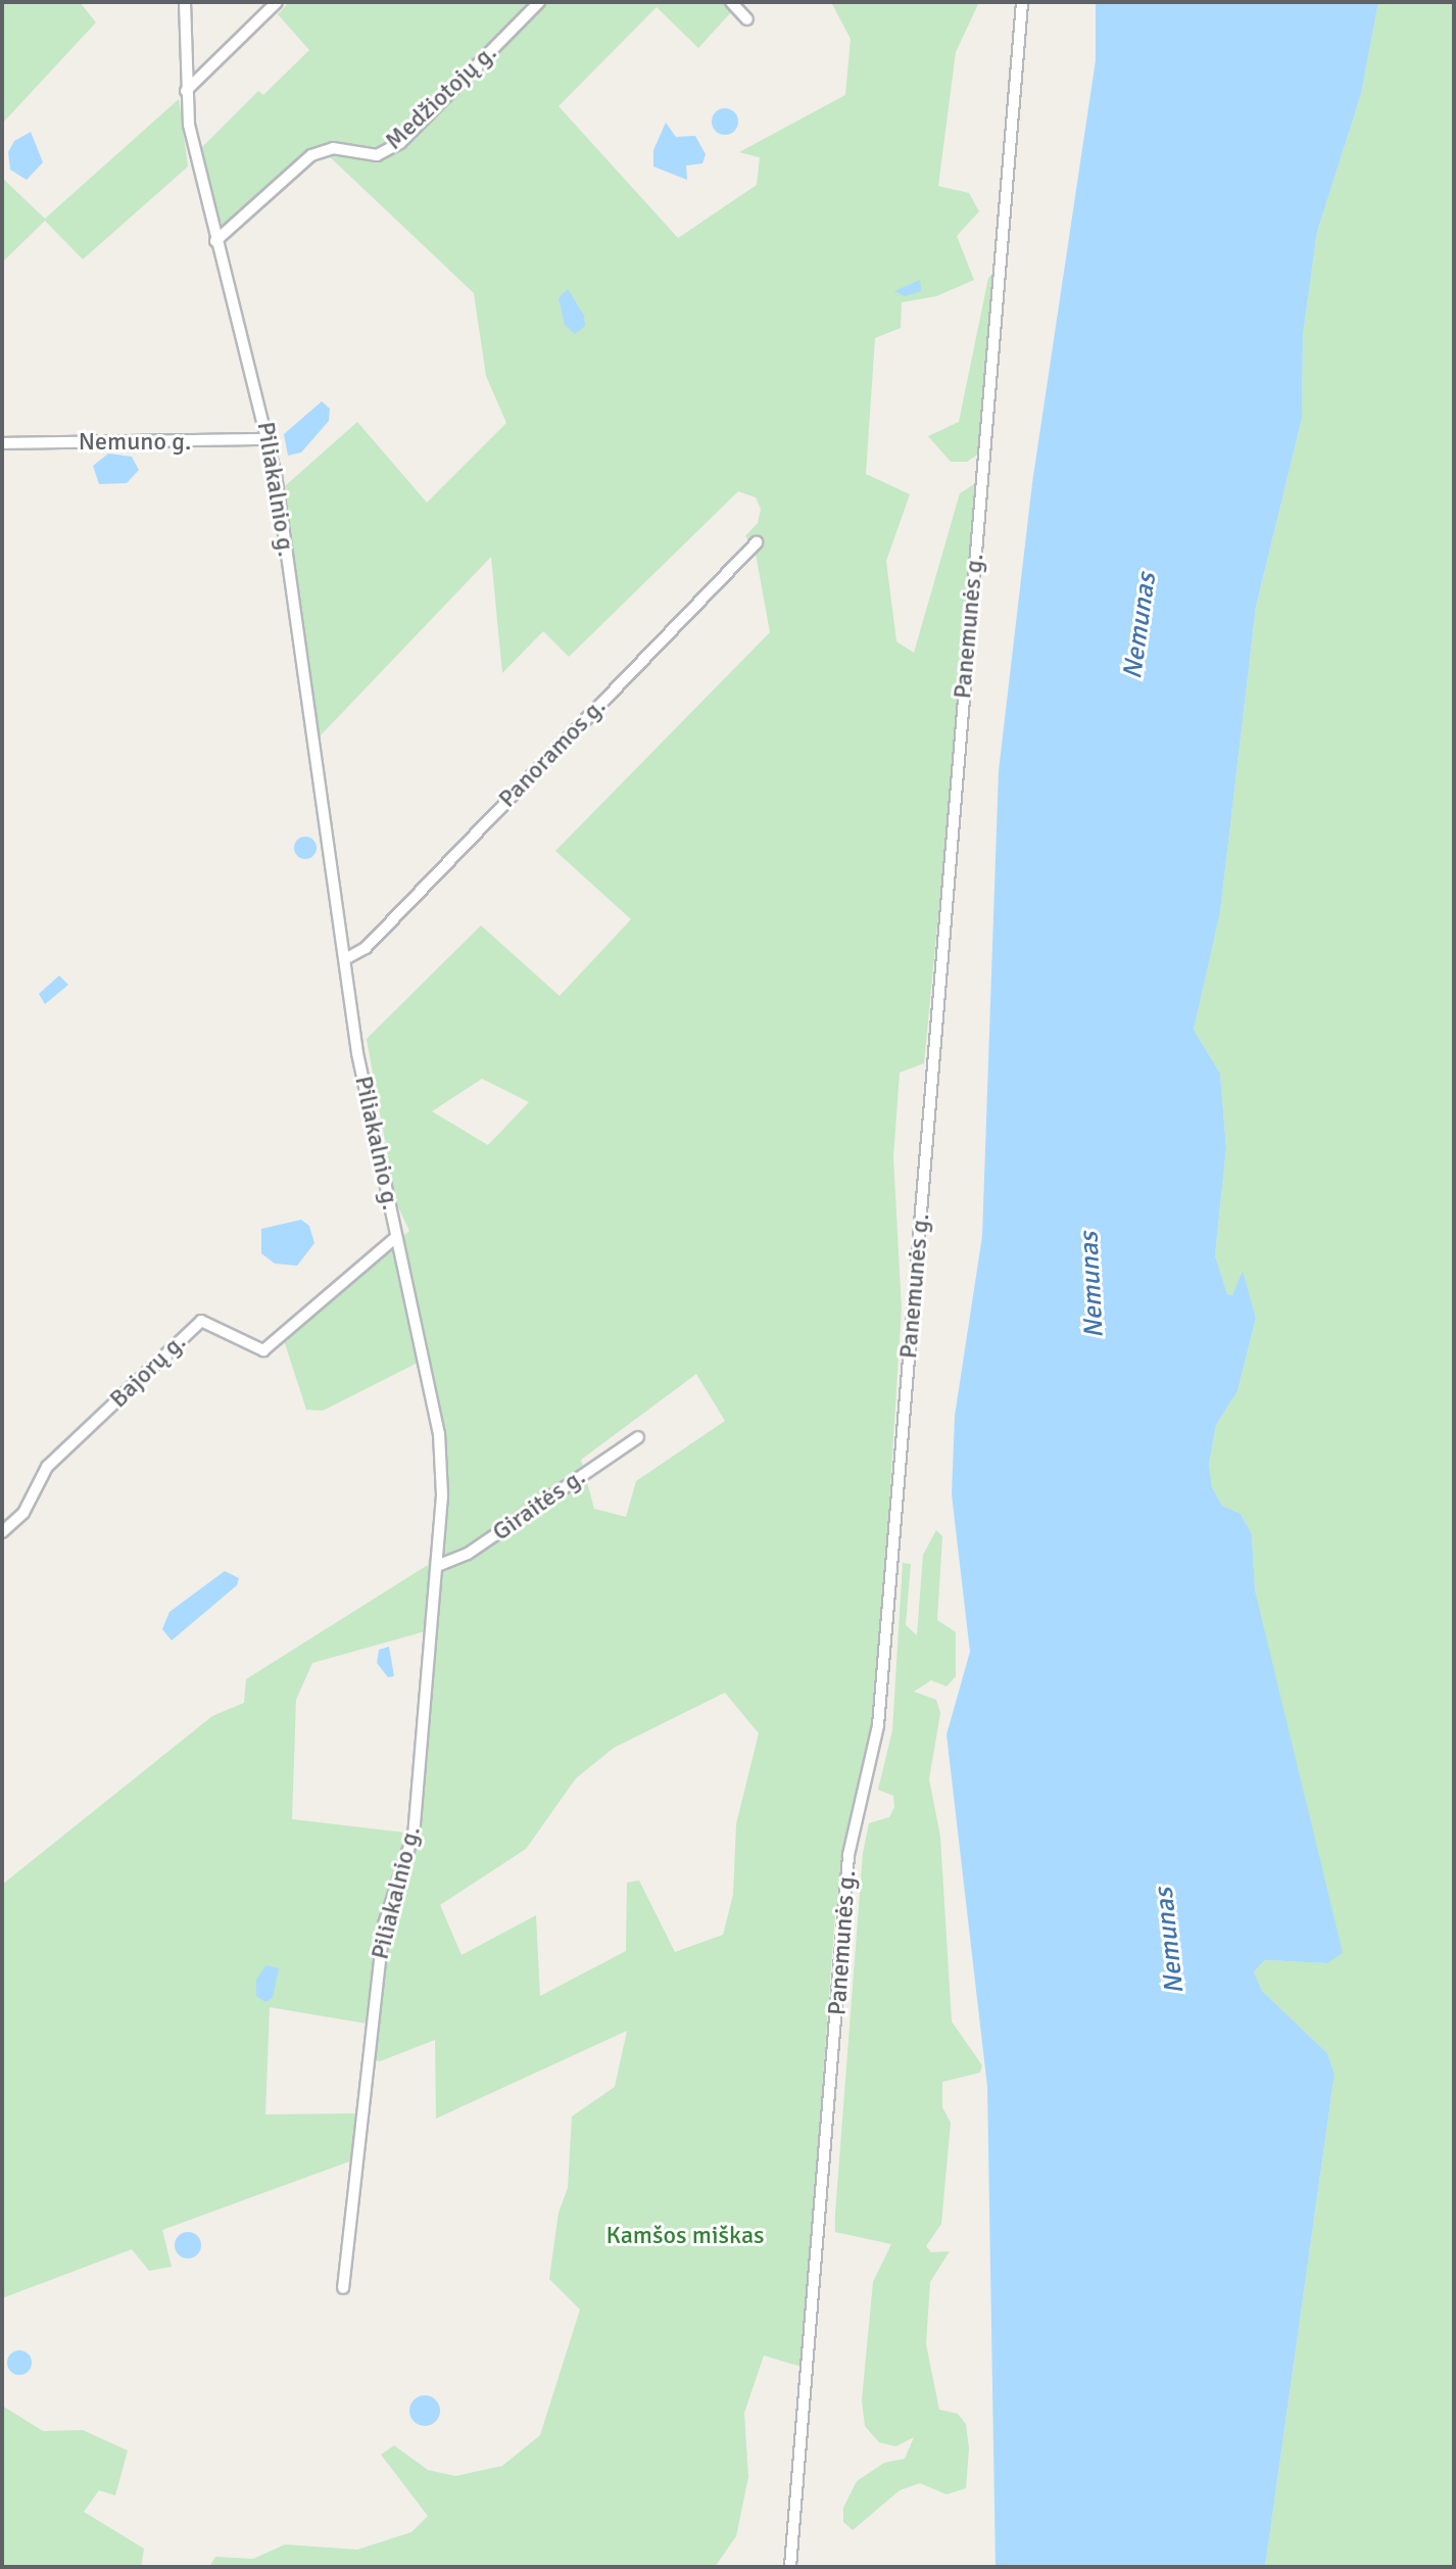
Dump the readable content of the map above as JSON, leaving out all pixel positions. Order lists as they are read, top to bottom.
{
  "streets": {
    "street": [
      "Medžiotojų g.",
      "Nemuno g.",
      "Piliakalnio g.",
      "Panemunės g.",
      "Panoramos g.",
      "Bajorų g.",
      "Giraitės g."
    ]
  },
  "crossings": [
    ["Medžiotojų g.", "Piliakalnio g."],
    ["Nemuno g.", "Piliakalnio g."],
    ["Piliakalnio g.", "Panoramos g."],
    ["Piliakalnio g.", "Bajorų g."],
    ["Piliakalnio g.", "Giraitės g."]
  ],
  "water": ["Nemunas"],
  "parks": ["Kamšos miškas"]
}
